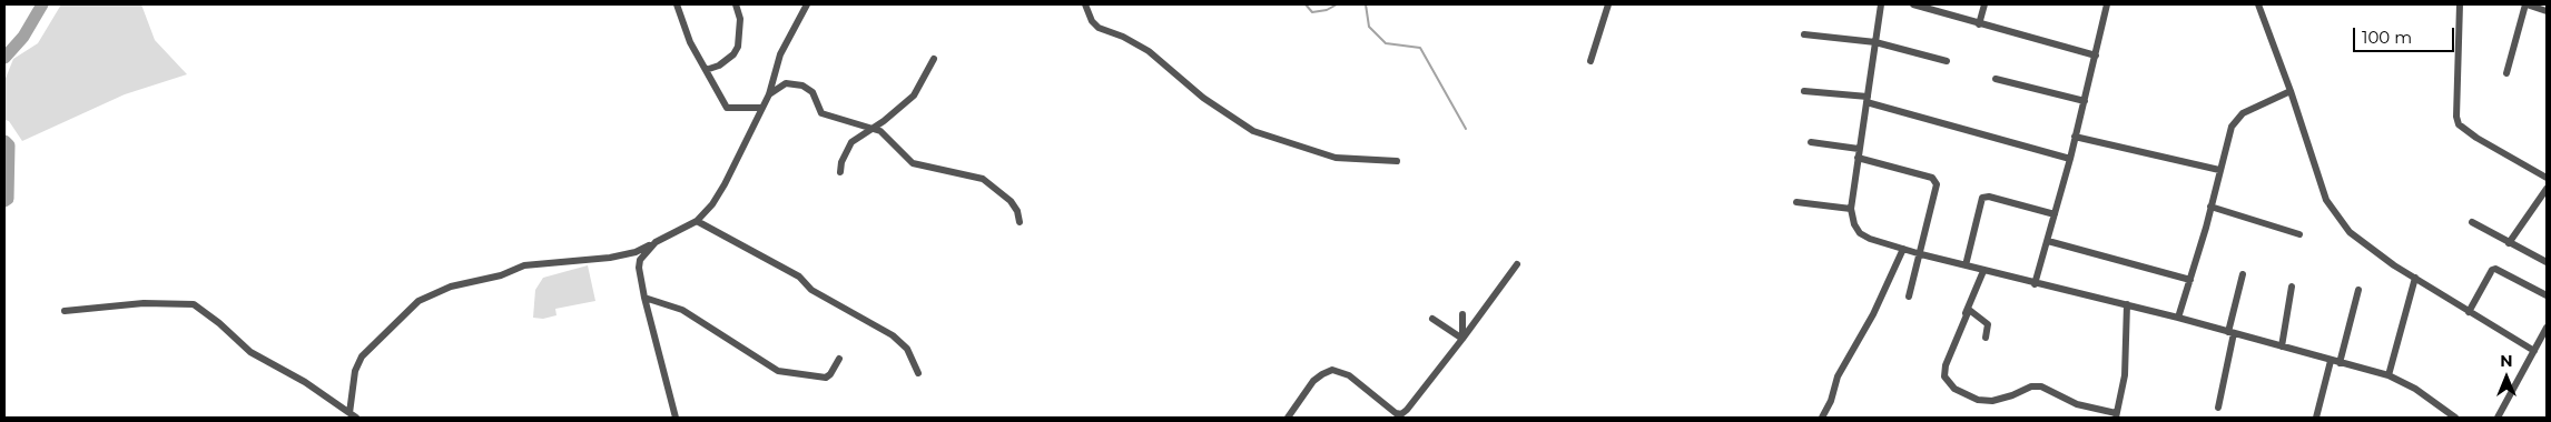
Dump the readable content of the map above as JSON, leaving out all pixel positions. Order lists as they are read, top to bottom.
{
  "scale_bar": "100 m",
  "north": "top"
}
